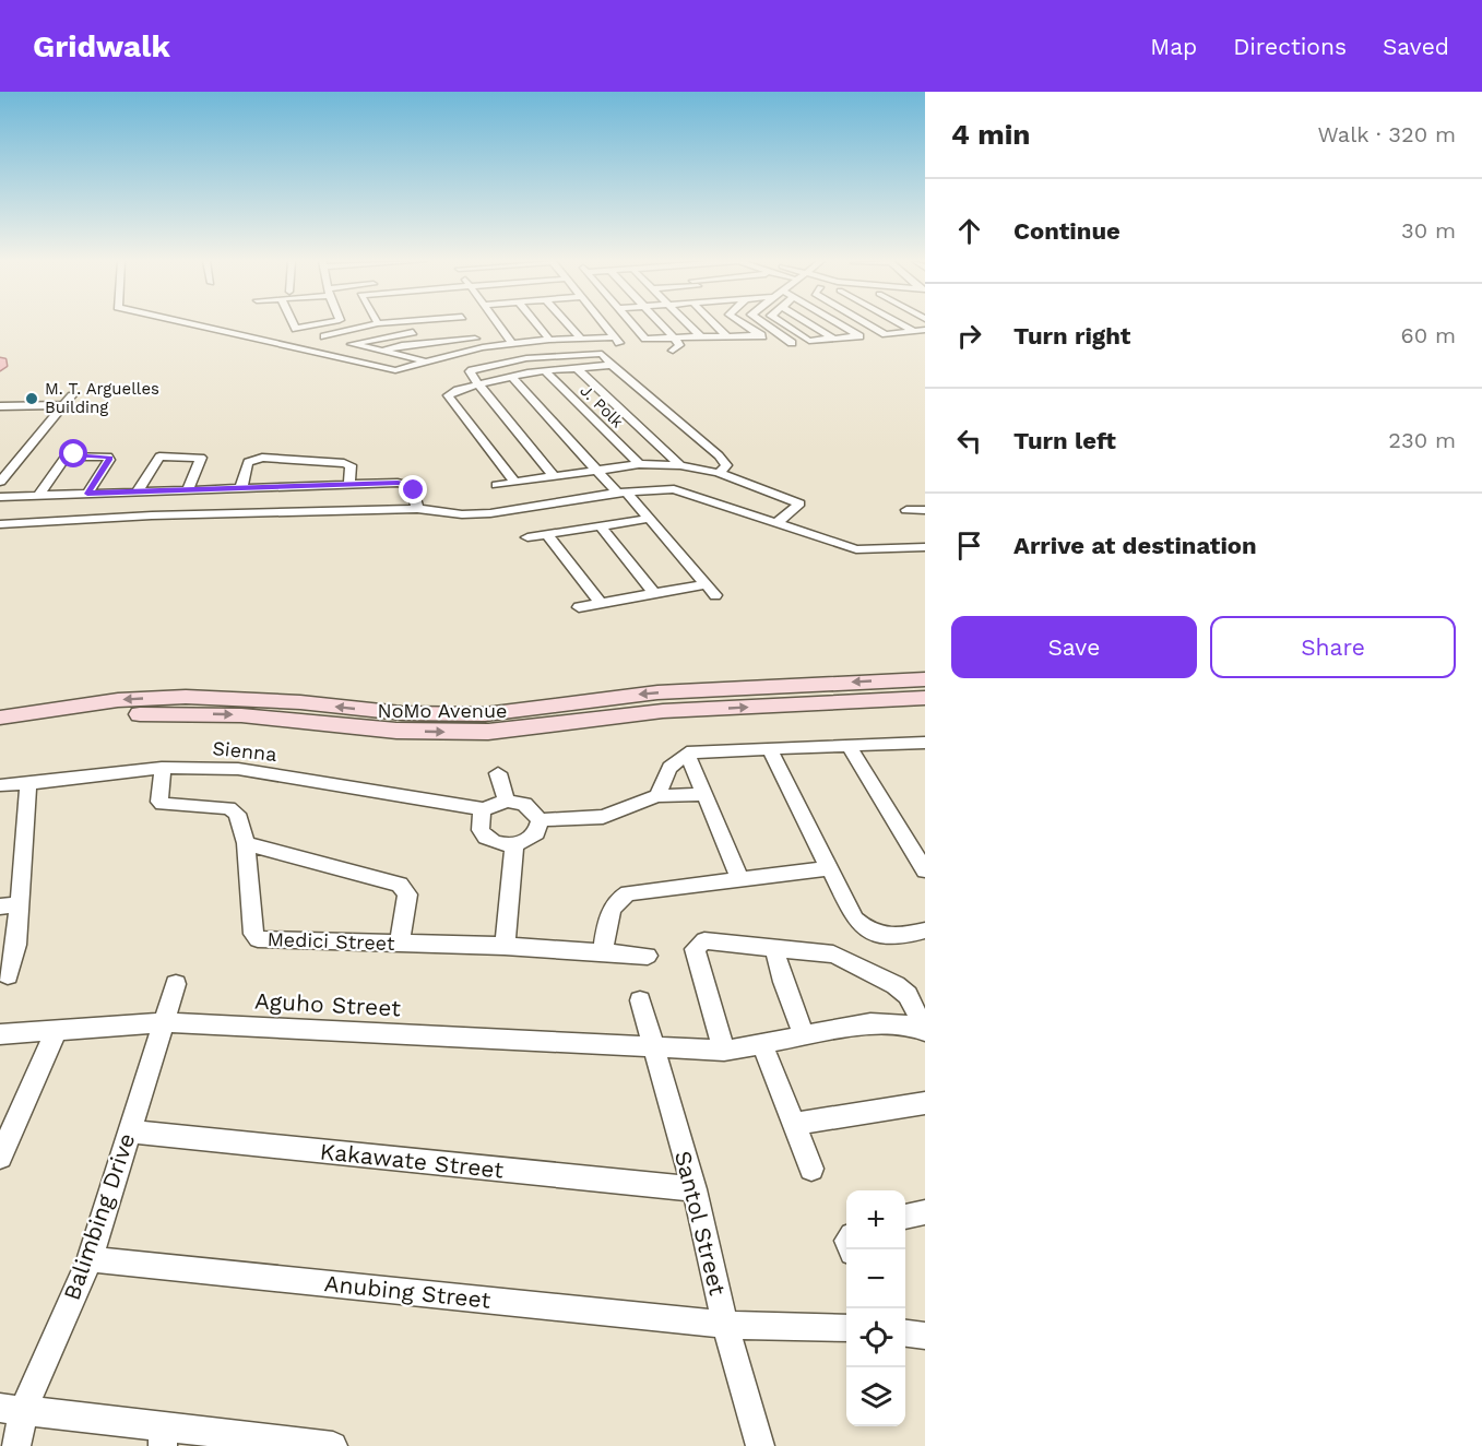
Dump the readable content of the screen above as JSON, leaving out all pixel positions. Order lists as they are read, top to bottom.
{
  "streets": {
    "main road": ["NoMo Avenue"],
    "street": [
      "J. Polk",
      "Sienna",
      "Medici Street",
      "Aguho Street",
      "Kakawate Street",
      "Balimbing Drive",
      "Santol Street",
      "Anubing Street"
    ]
  },
  "crossings": [
    ["Sienna", "Medici Street"],
    ["Aguho Street", "Balimbing Drive"],
    ["Aguho Street", "Santol Street"],
    ["Kakawate Street", "Balimbing Drive"],
    ["Kakawate Street", "Santol Street"],
    ["Balimbing Drive", "Anubing Street"],
    ["Santol Street", "Anubing Street"]
  ],
  "places": ["M. T. Arguelles Building"],
  "page": {
    "header": "Gridwalk",
    "nav": ["Map", "Directions", "Saved"],
    "heading": ["4 min", "Walk · 320 m"],
    "list": [
      ["Continue", "30 m"],
      ["Turn right", "60 m"],
      ["Turn left", "230 m"],
      "Arrive at destination"
    ],
    "buttons": ["Save", "Share"],
    "map_buttons": ["+", "−"]
  }
}
